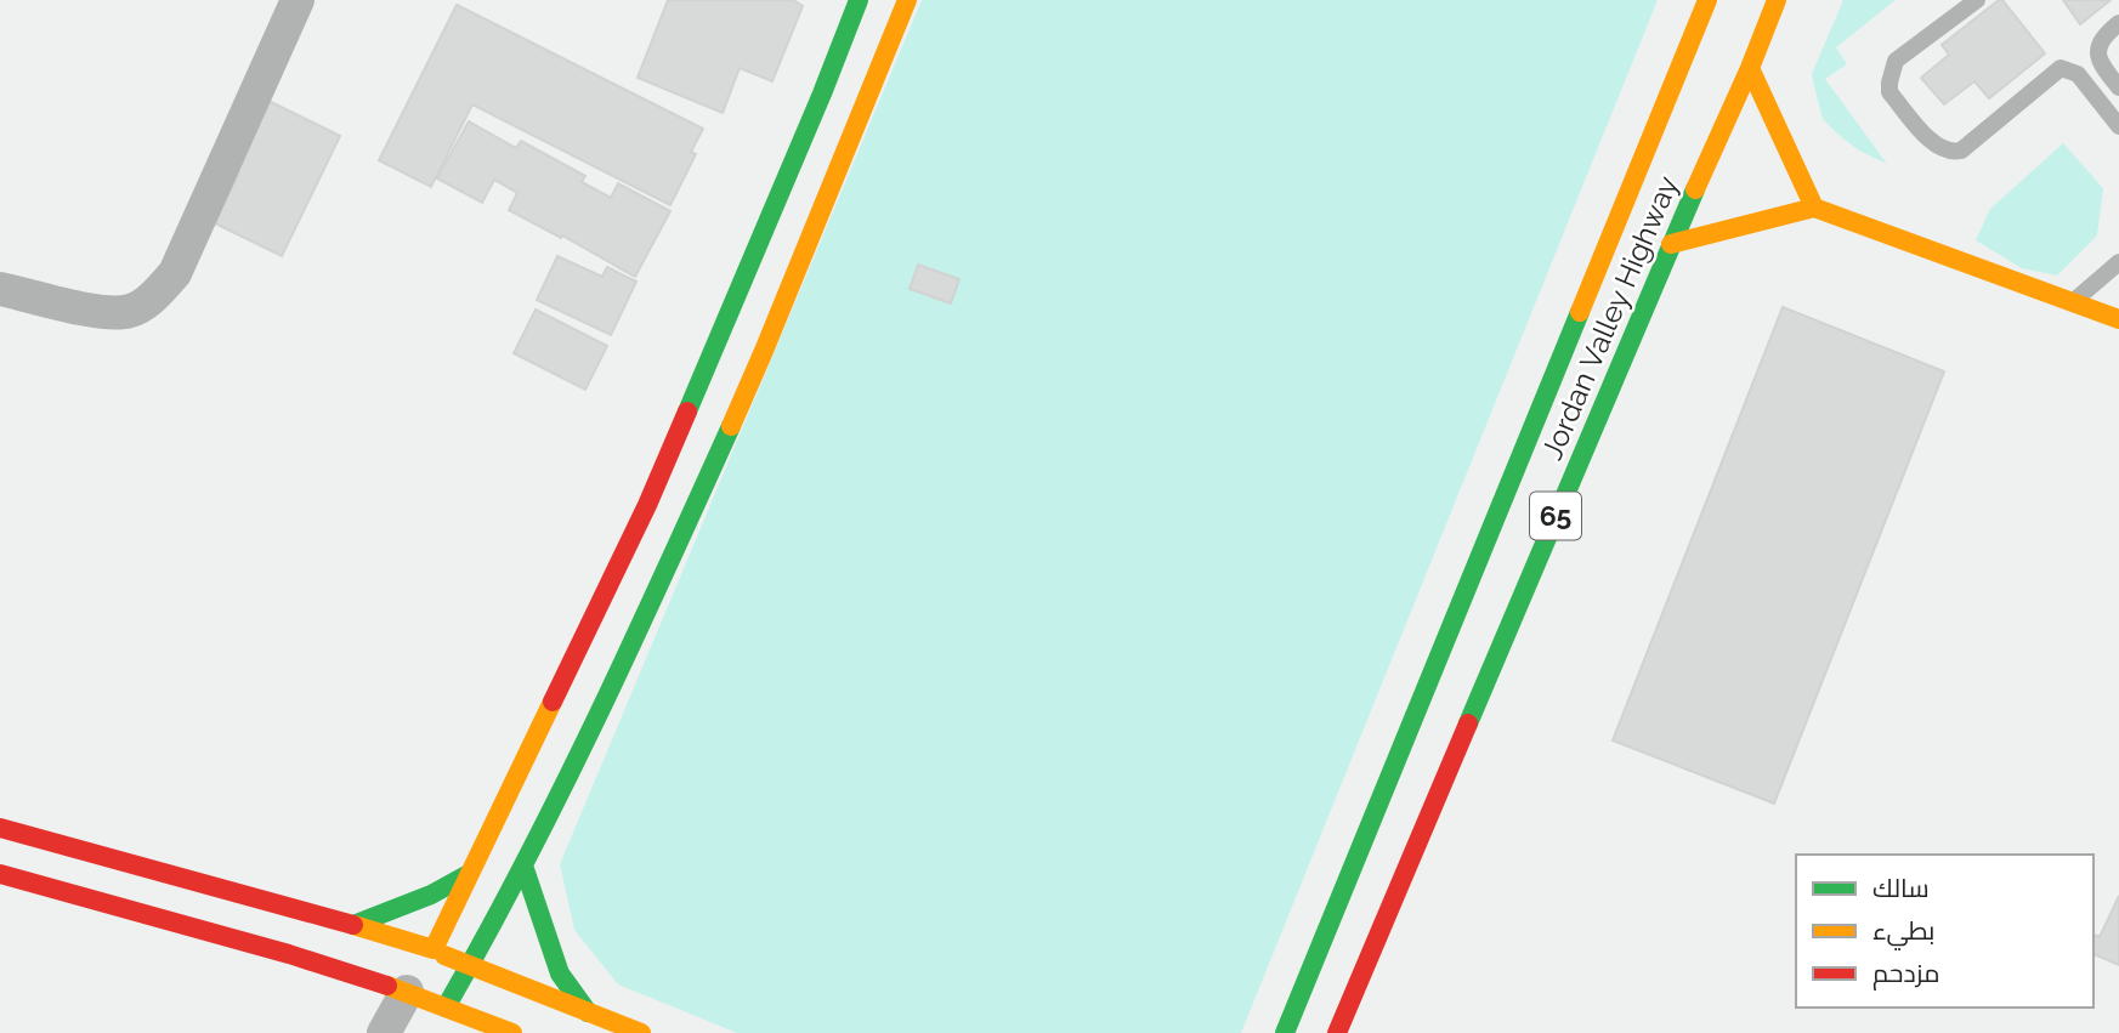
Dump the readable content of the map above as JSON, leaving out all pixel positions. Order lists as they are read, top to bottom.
{
  "streets": {
    "main road": ["Jordan Valley Highway", "65"]
  },
  "legend": ["سالك", "بطيء", "مزدحم"]
}
